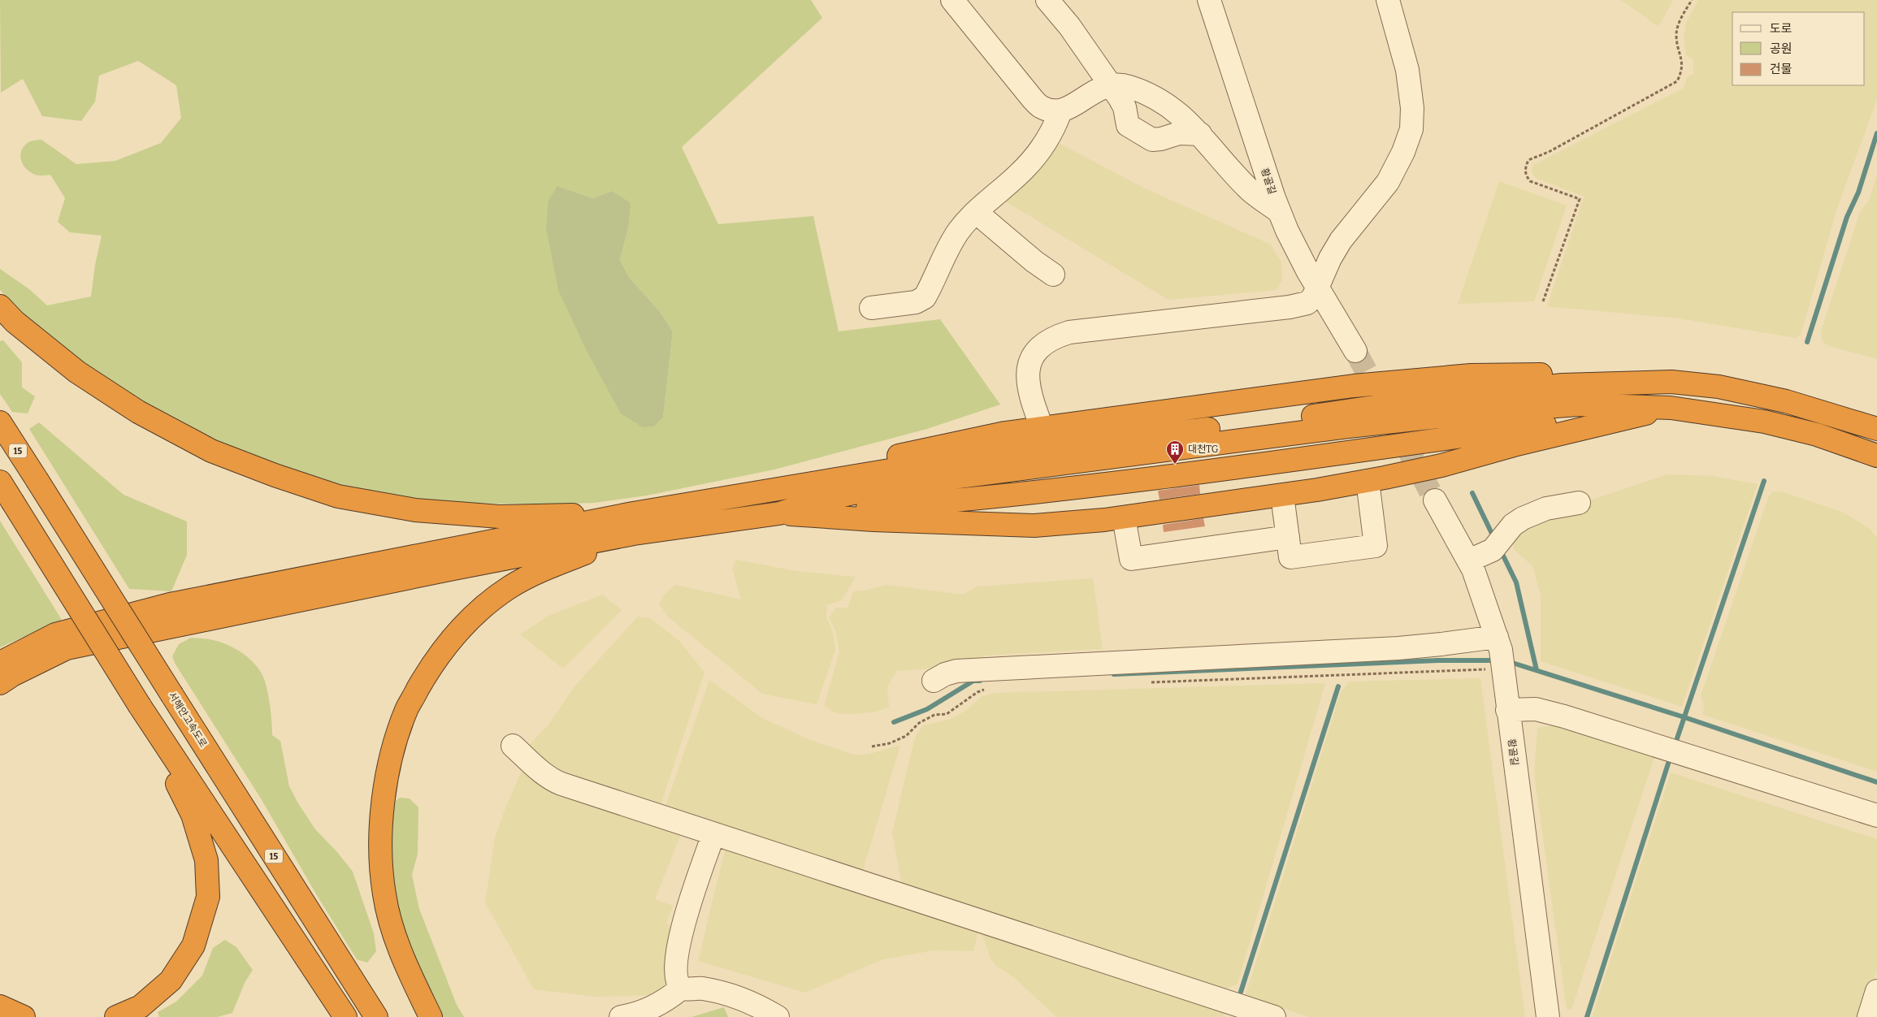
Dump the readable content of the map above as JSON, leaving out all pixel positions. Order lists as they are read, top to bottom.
{
  "streets": {
    "highway": ["15", "서해안고속도로"],
    "street": ["황골길"]
  },
  "places": {
    "building": ["대천TG"]
  },
  "legend": ["도로", "공원", "건물"]
}
